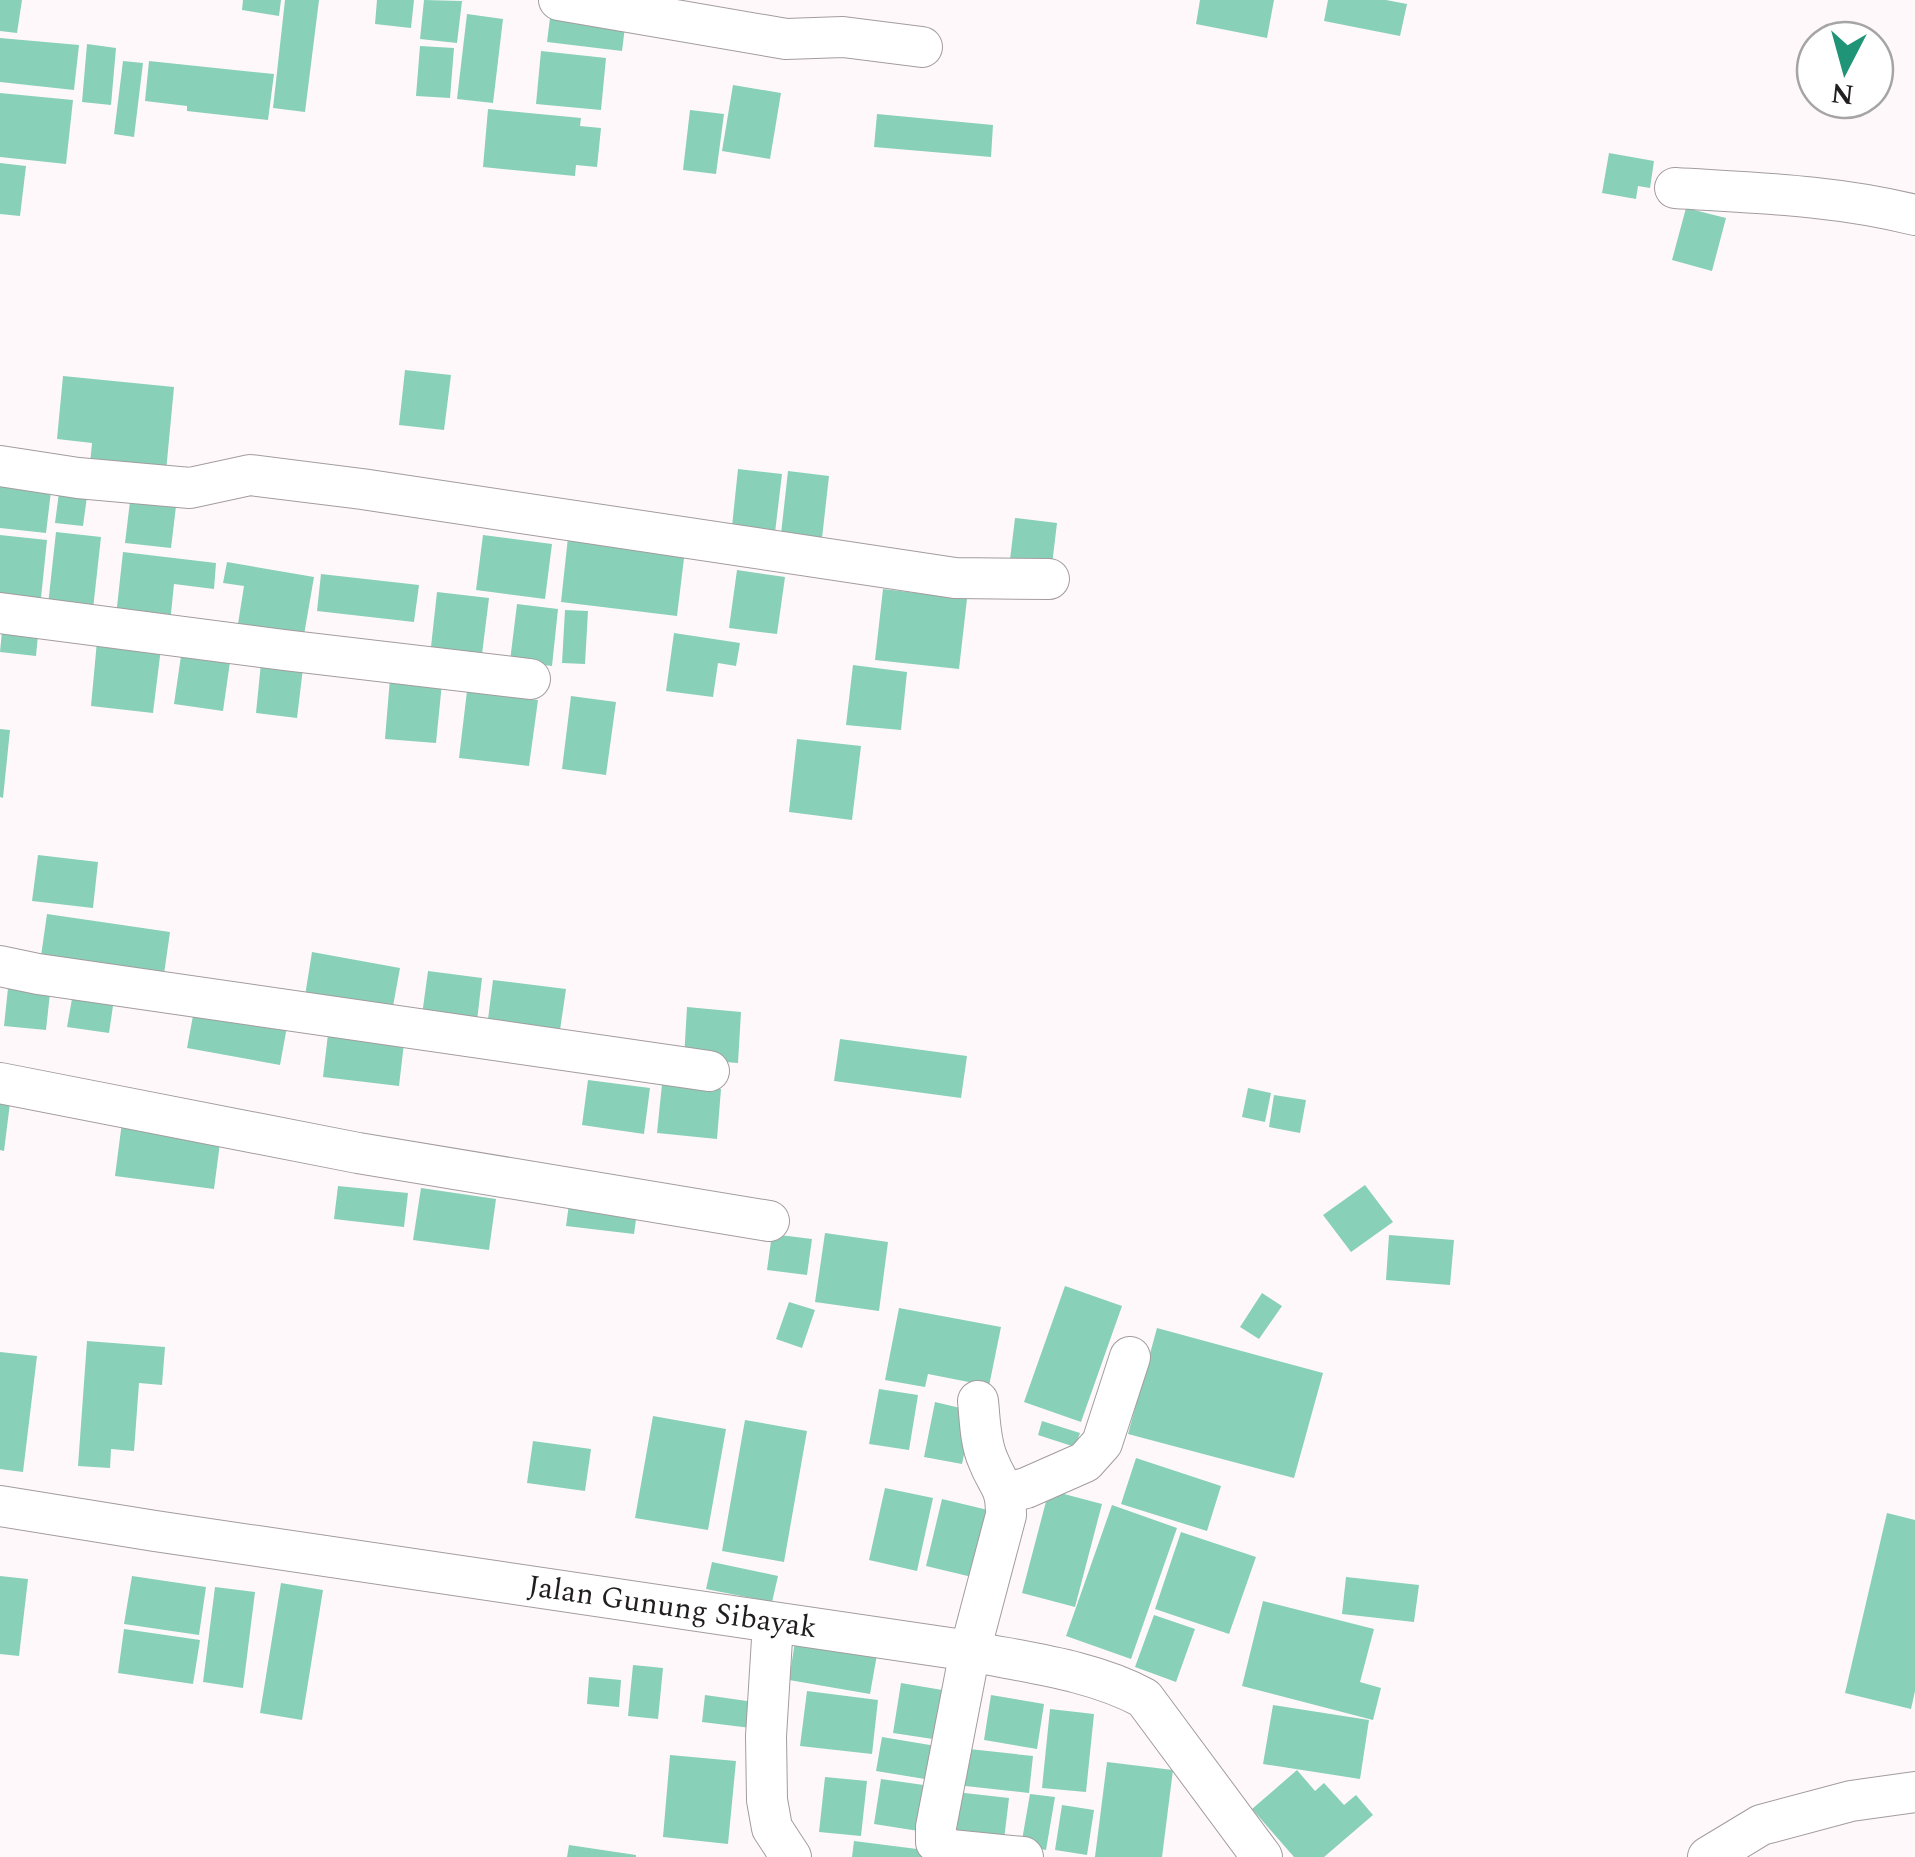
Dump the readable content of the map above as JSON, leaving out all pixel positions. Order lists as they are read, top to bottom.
{
  "streets": {
    "street": ["Jalan Gunung Sibayak"]
  },
  "north": "bottom"
}
